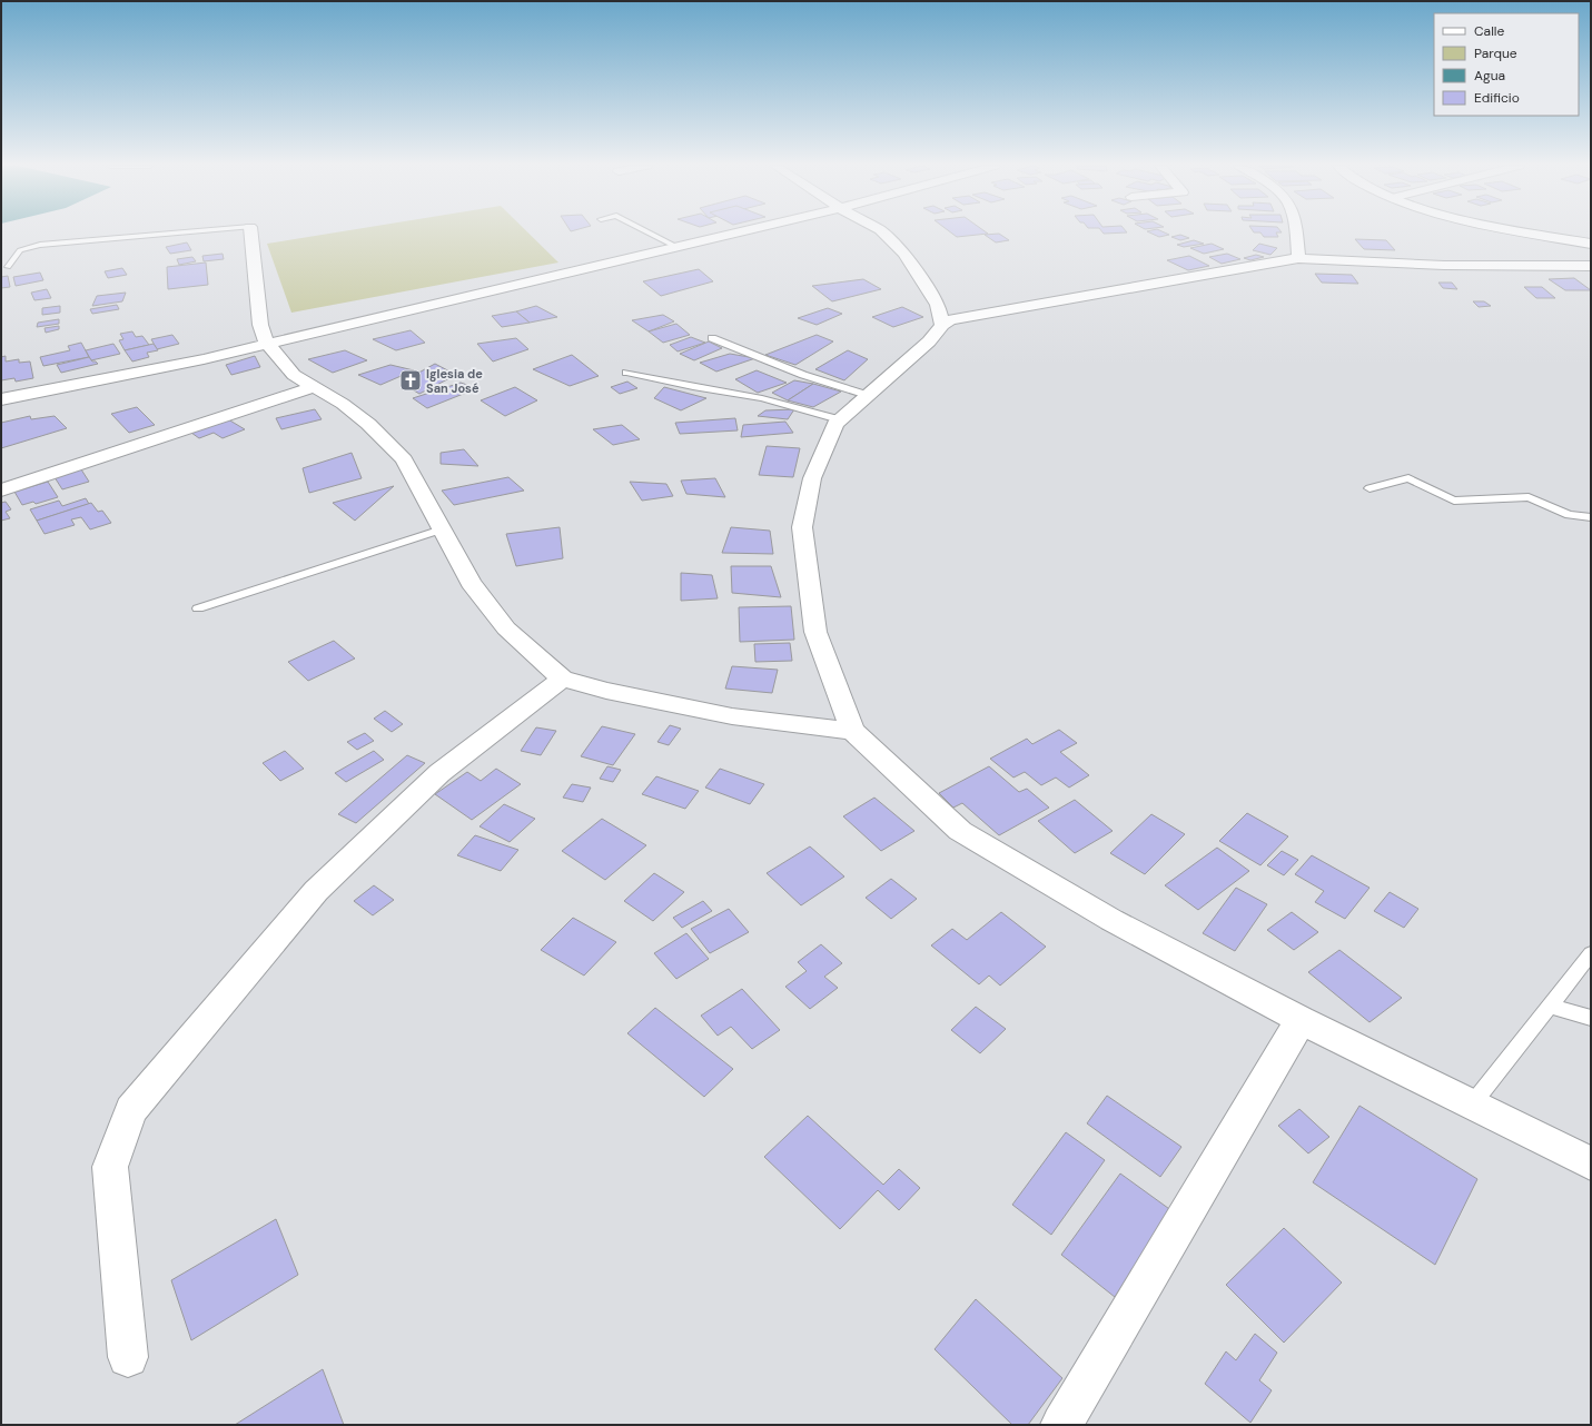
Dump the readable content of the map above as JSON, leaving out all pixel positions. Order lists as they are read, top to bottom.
{
  "places": {
    "church": ["Iglesia de San José"]
  },
  "legend": [
    "Calle",
    "Parque",
    "Agua",
    "Edificio"
  ]
}
